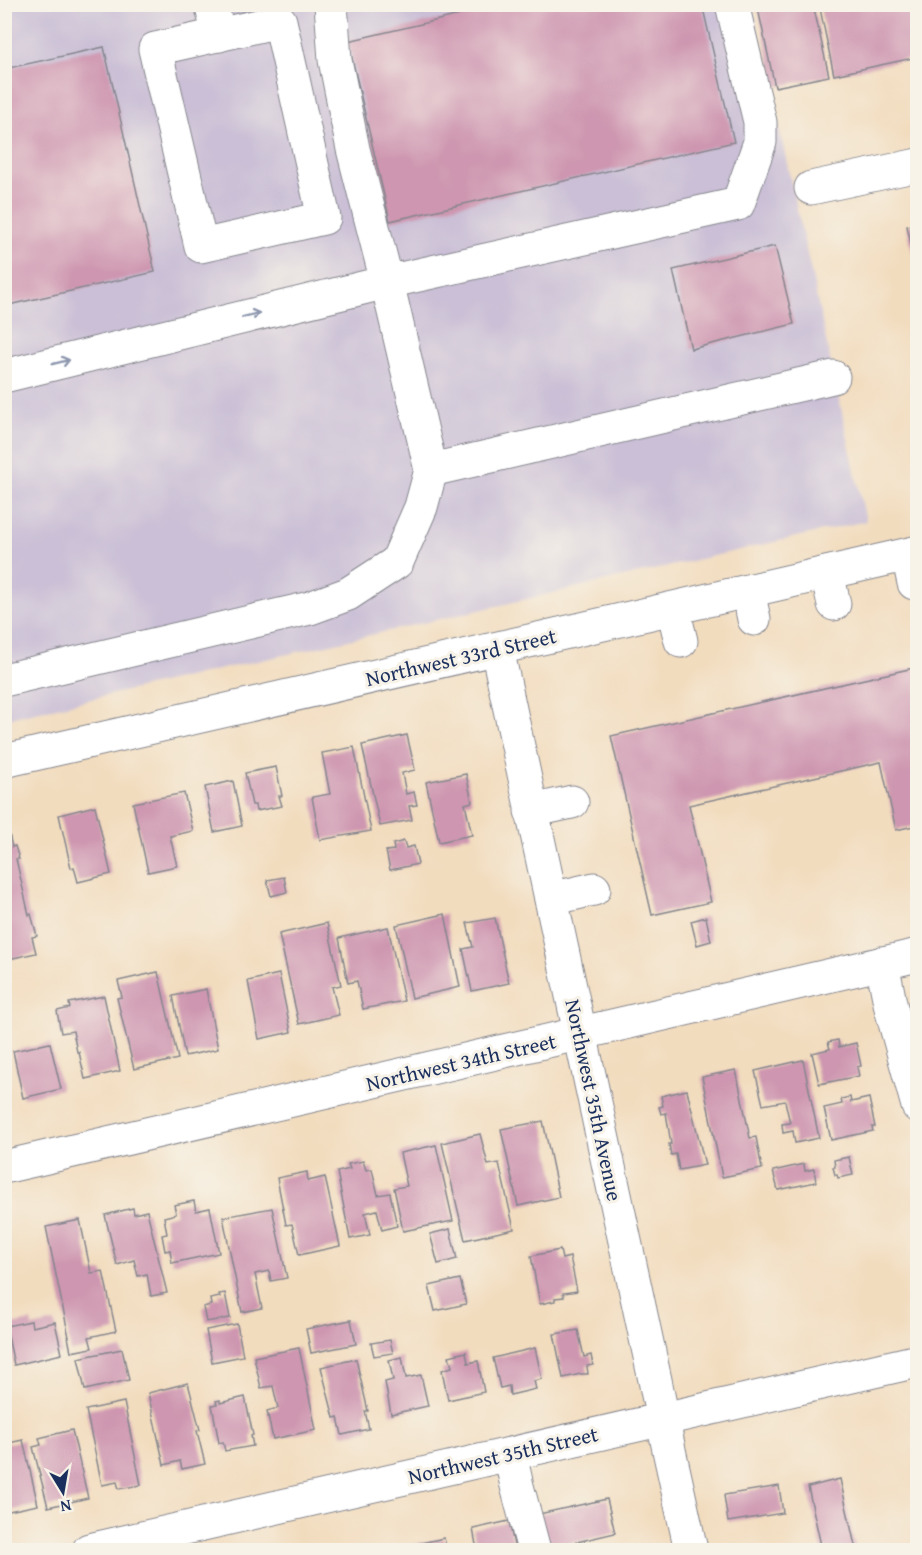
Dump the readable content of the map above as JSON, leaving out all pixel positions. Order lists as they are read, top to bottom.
{
  "streets": {
    "street": [
      "Northwest 33rd Street",
      "Northwest 34th Street",
      "Northwest 35th Avenue",
      "Northwest 35th Street"
    ]
  },
  "crossings": [
    ["Northwest 33rd Street", "Northwest 35th Avenue"],
    ["Northwest 34th Street", "Northwest 35th Avenue"],
    ["Northwest 35th Avenue", "Northwest 35th Street"]
  ],
  "north": "bottom"
}
